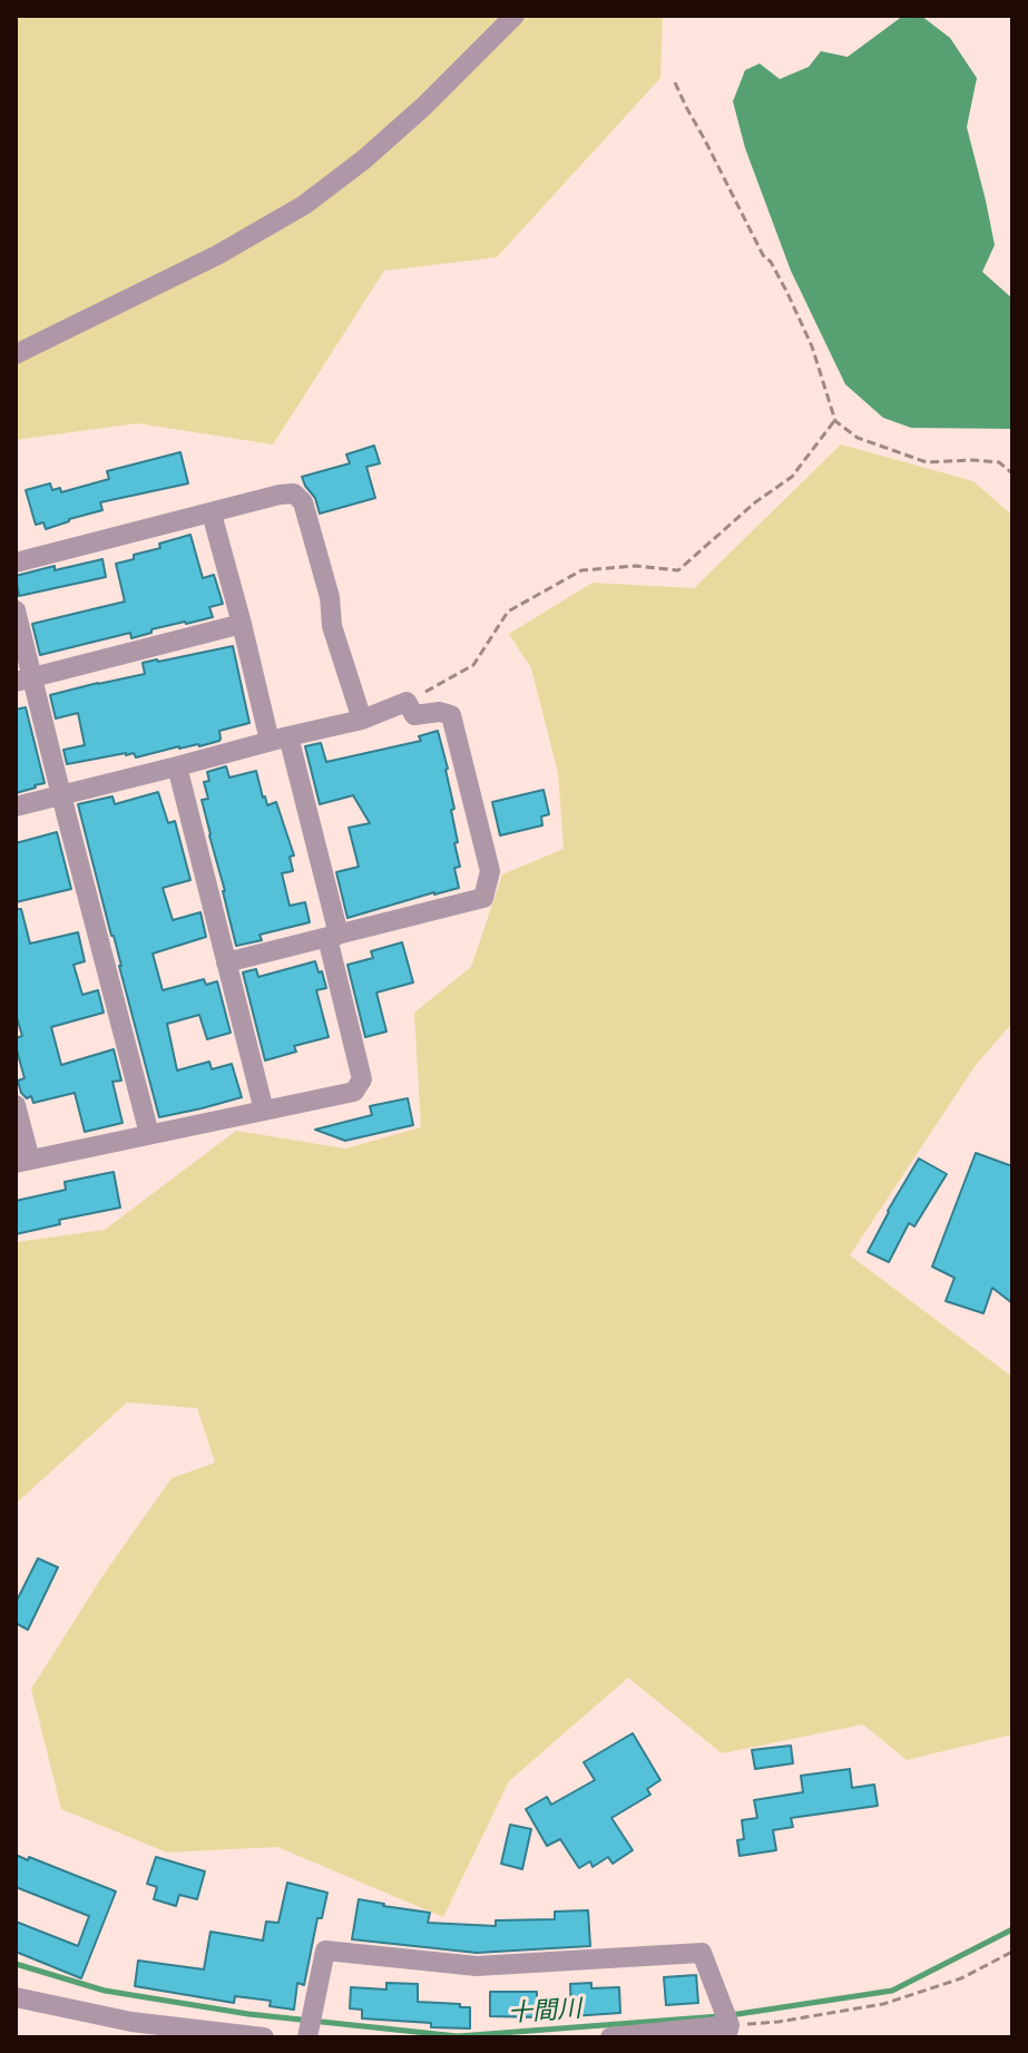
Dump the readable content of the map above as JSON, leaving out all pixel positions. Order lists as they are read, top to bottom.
{
  "water": ["十間川"]
}
